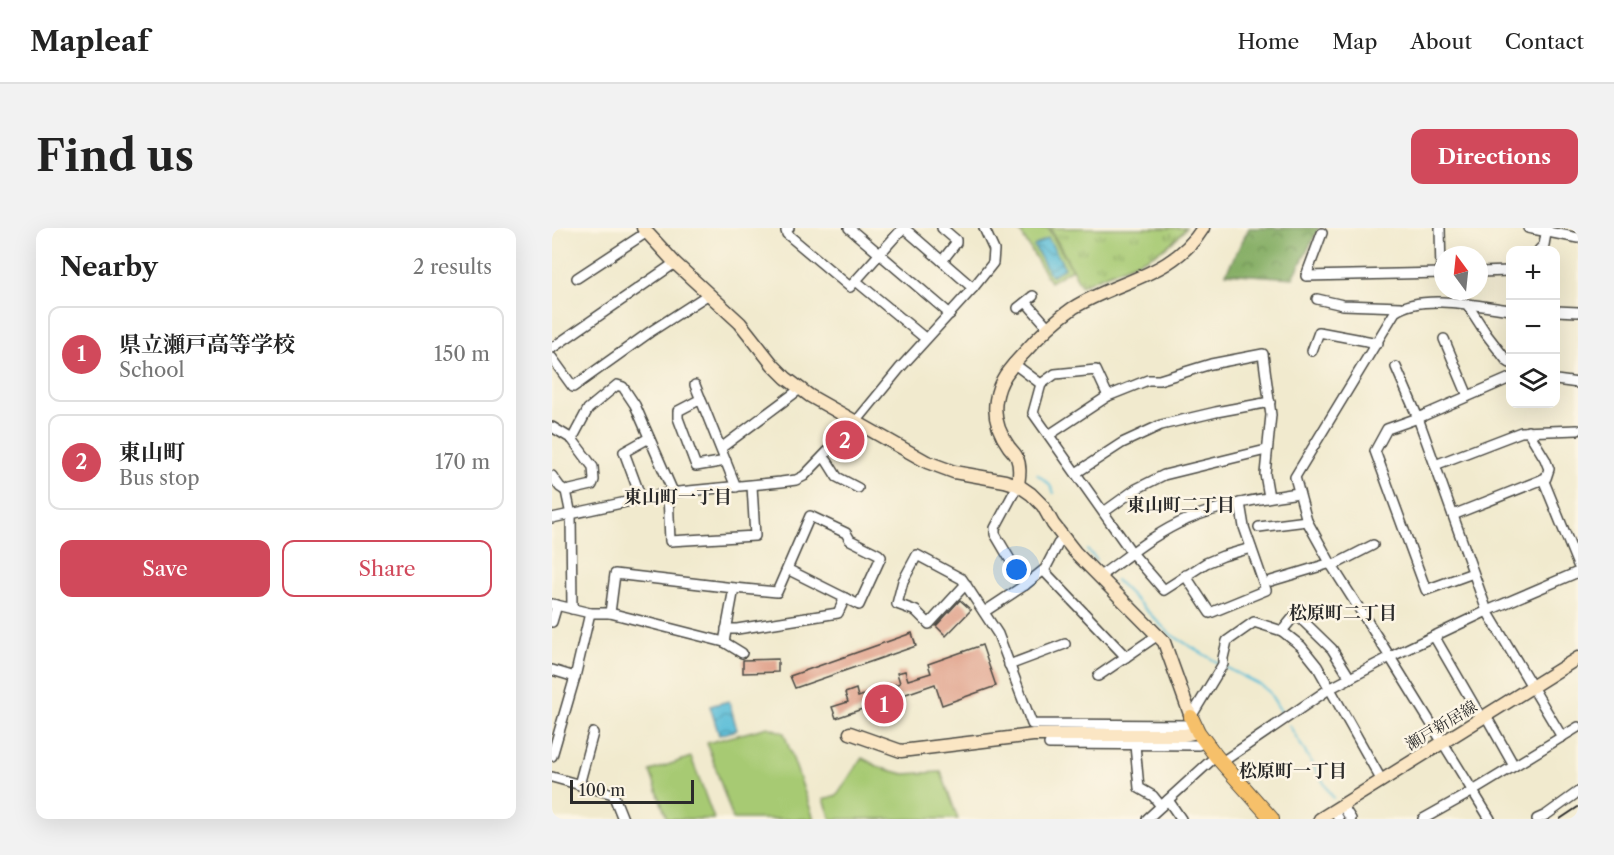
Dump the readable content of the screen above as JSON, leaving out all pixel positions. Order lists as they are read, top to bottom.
{
  "streets": {
    "street": ["瀬戸新居線"]
  },
  "districts": [
    "東山町一丁目",
    "東山町二丁目",
    "松原町二丁目",
    "松原町一丁目"
  ],
  "scale_bar": "100 m",
  "north": "top",
  "page": {
    "header": "Mapleaf",
    "nav": [
      "Home",
      "Map",
      "About",
      "Contact"
    ],
    "buttons": [
      "Directions",
      ["Save", "Share"]
    ],
    "title": "Find us",
    "heading": ["Nearby", "2 results"],
    "map_buttons": ["+", "−"],
    "list": [
      {
        "mark": "1",
        "name": "県立瀬戸高等学校",
        "note": "School",
        "value": "150 m"
      },
      {
        "mark": "2",
        "name": "東山町",
        "note": "Bus stop",
        "value": "170 m"
      }
    ],
    "pins": ["2", "1"],
    "scale": "100 m"
  }
}
